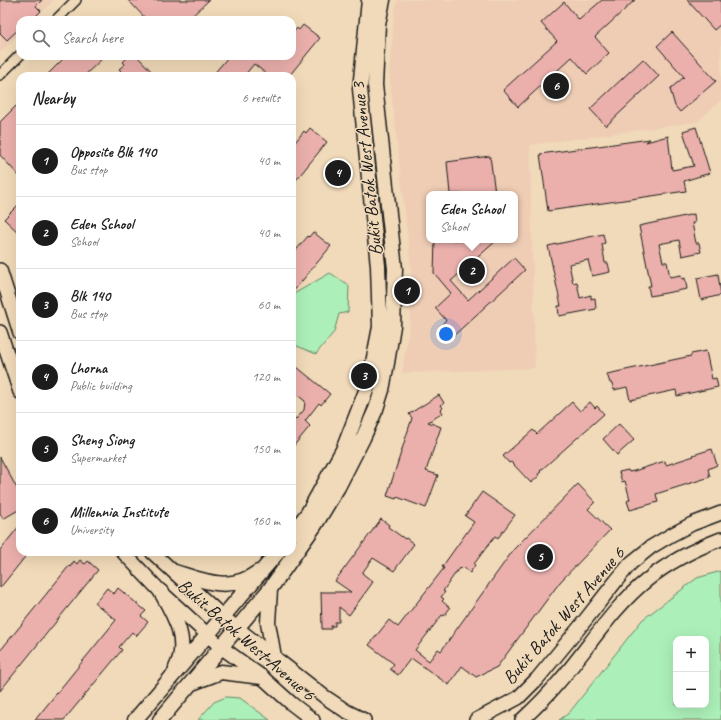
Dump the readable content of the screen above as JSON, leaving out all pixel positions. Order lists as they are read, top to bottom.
{
  "streets": {
    "main road": ["Bukit Batok West Avenue 3"],
    "street": ["Bukit Batok West Avenue 6"]
  },
  "crossings": [
    ["Bukit Batok West Avenue 3", "Bukit Batok West Avenue 6"]
  ],
  "page": {
    "search": "Search here",
    "pins": [
      "6",
      "4",
      "2",
      "1",
      "3",
      "5"
    ],
    "heading": ["Nearby", "6 results"],
    "list": [
      {
        "mark": "1",
        "name": "Opposite Blk 140",
        "note": "Bus stop",
        "value": "40 m"
      },
      {
        "mark": "2",
        "name": "Eden School",
        "note": "School",
        "value": "40 m"
      },
      {
        "mark": "3",
        "name": "Blk 140",
        "note": "Bus stop",
        "value": "60 m"
      },
      {
        "mark": "4",
        "name": "Lhorna",
        "note": "Public building",
        "value": "120 m"
      },
      {
        "mark": "5",
        "name": "Sheng Siong",
        "note": "Supermarket",
        "value": "150 m"
      },
      {
        "mark": "6",
        "name": "Millennia Institute",
        "note": "University",
        "value": "160 m"
      }
    ],
    "popup": ["Eden School", "School"],
    "map_buttons": ["+", "−"]
  }
}
